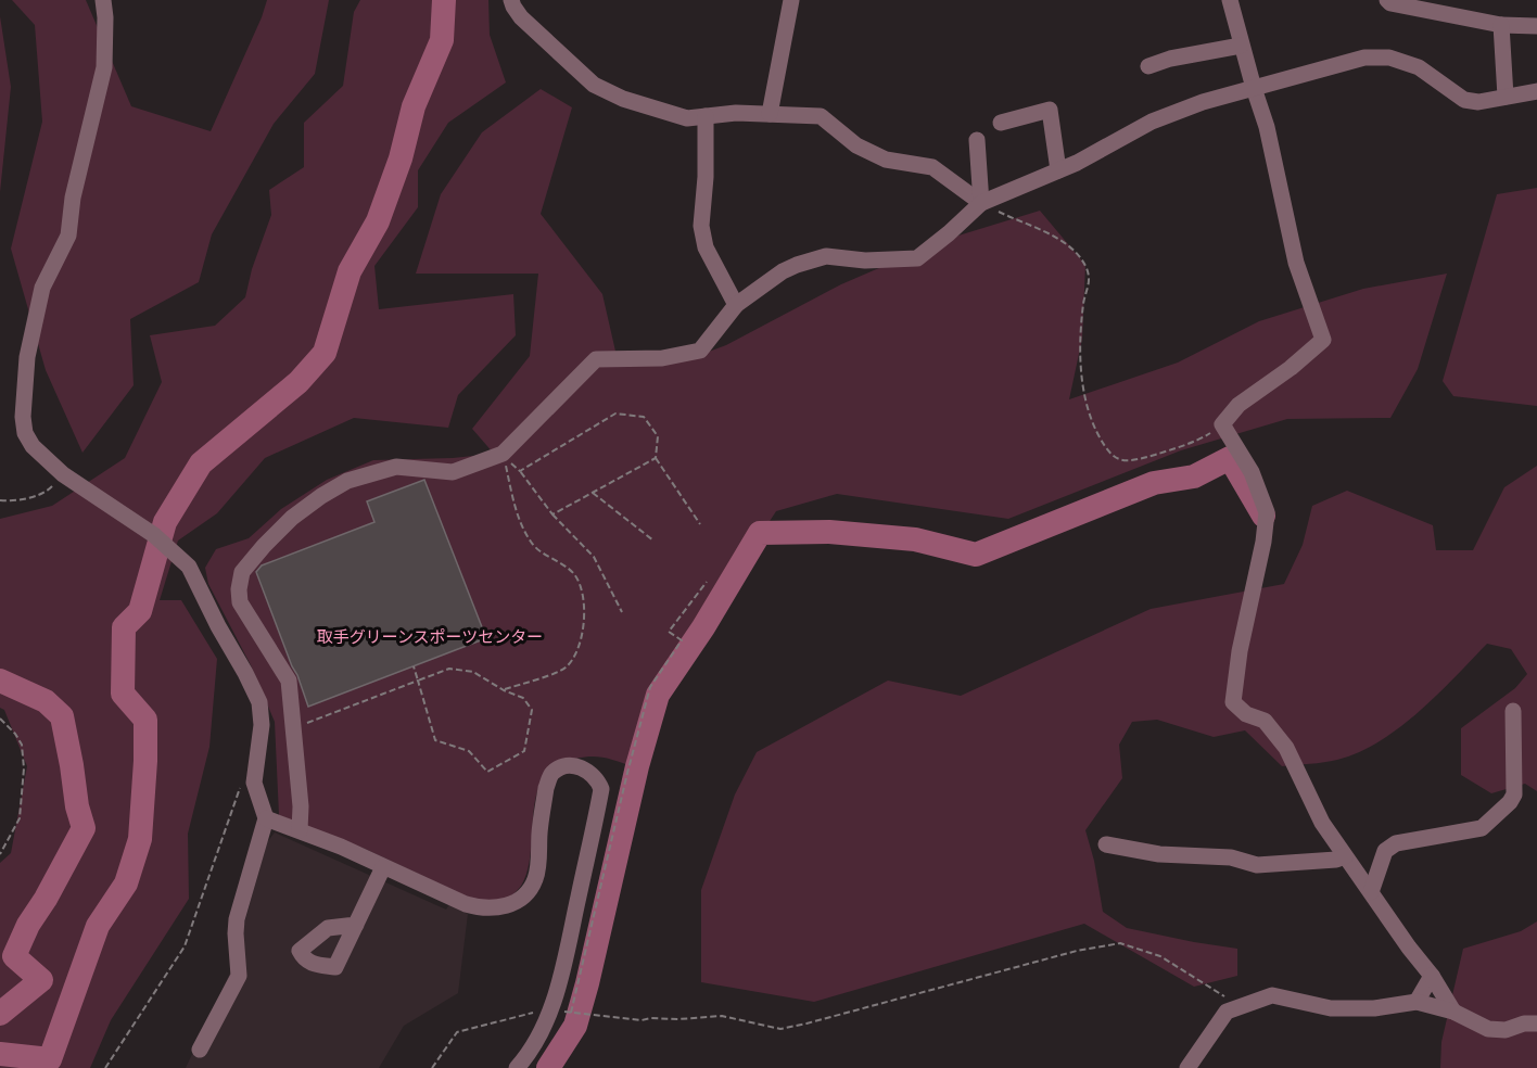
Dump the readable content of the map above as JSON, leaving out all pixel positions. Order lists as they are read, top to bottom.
{
  "parks": ["取手グリーンスポーツセンター"]
}
